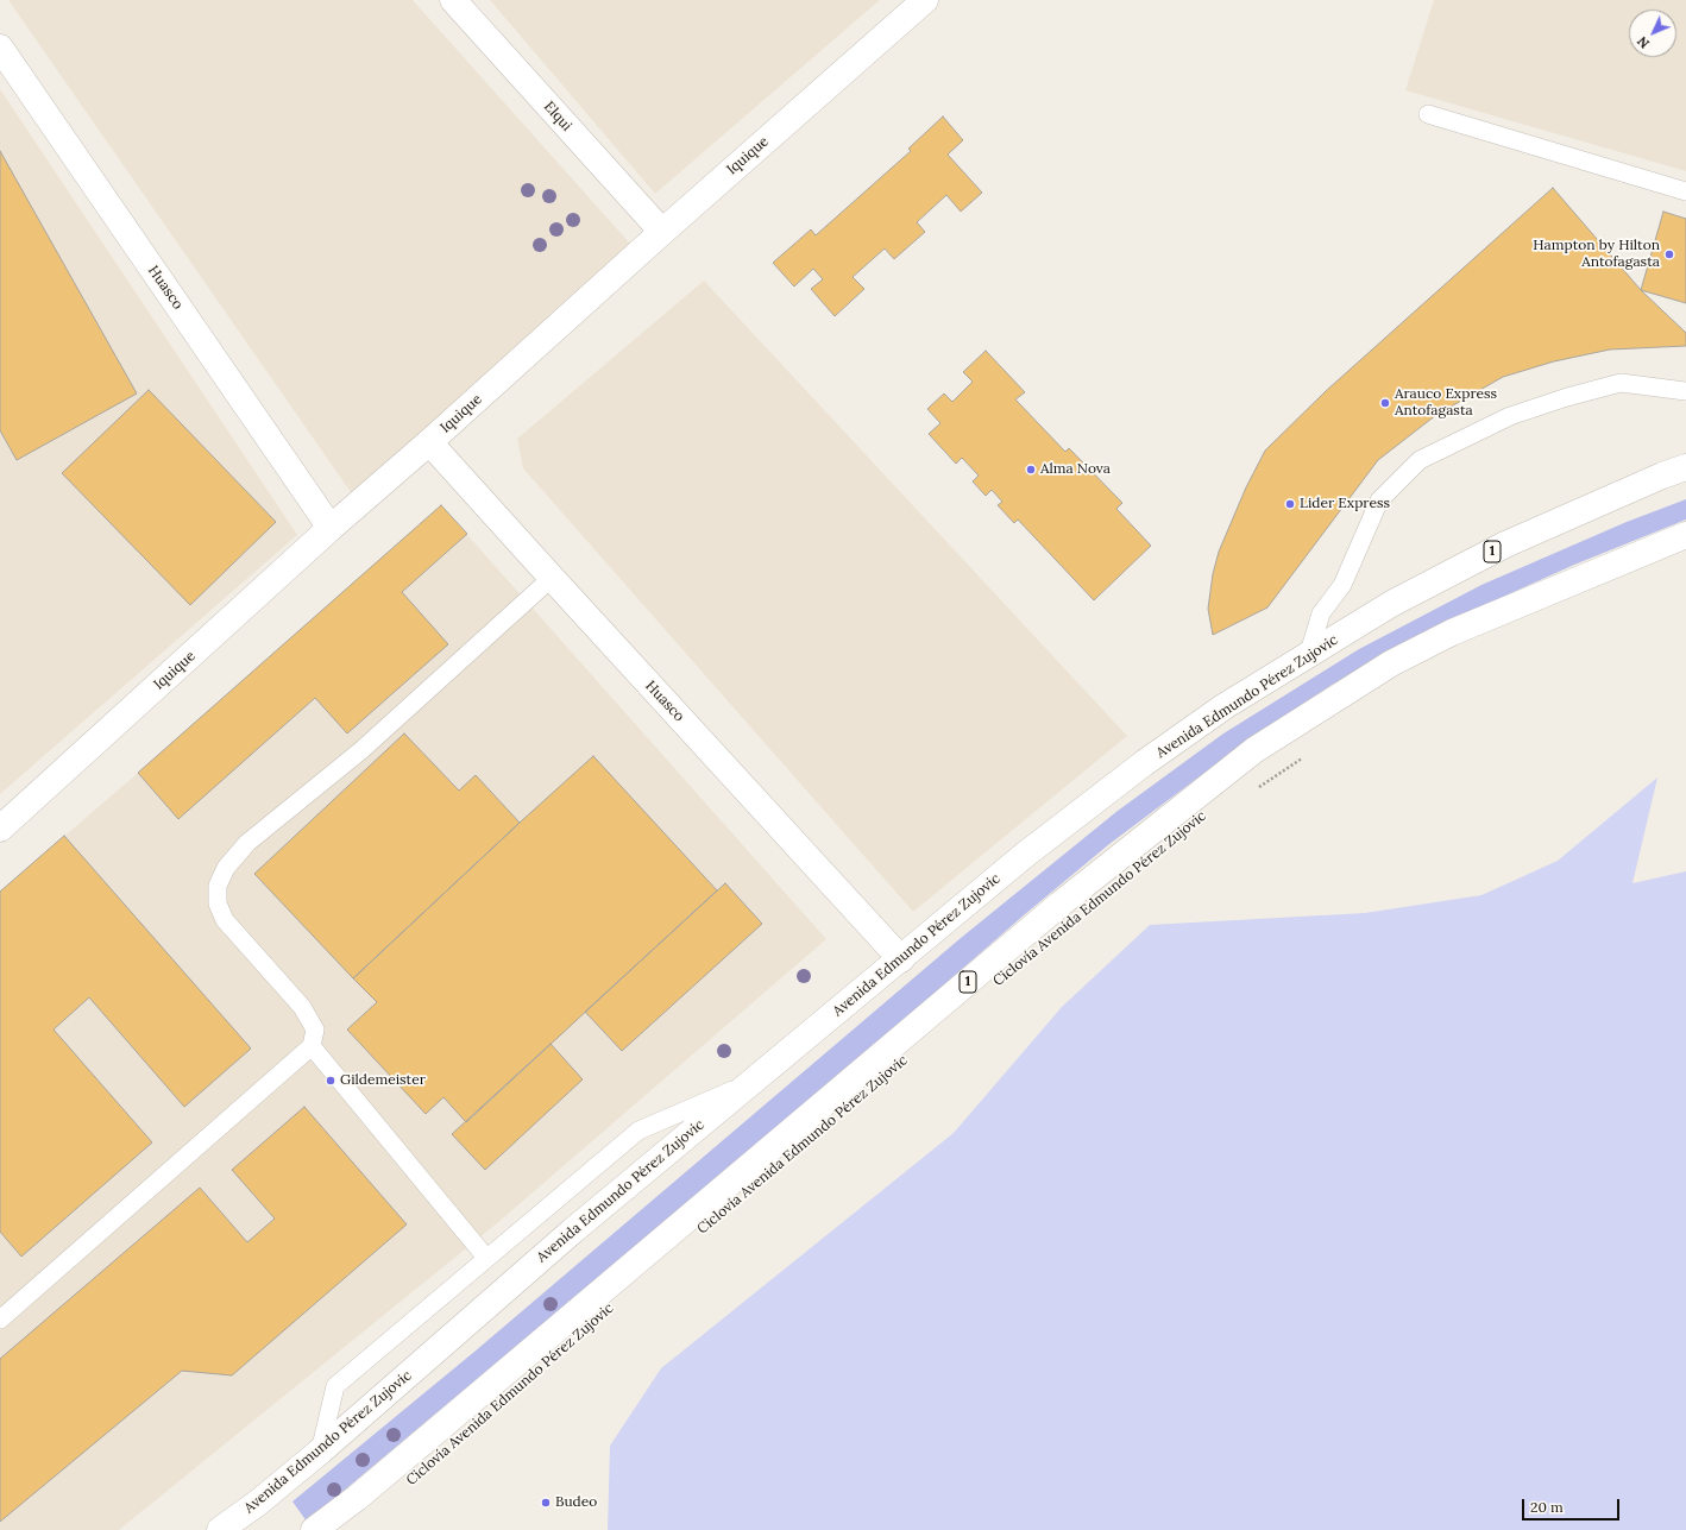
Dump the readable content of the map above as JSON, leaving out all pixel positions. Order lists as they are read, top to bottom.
{
  "streets": {
    "main road": [
      "Elqui",
      "Iquique",
      "Huasco",
      "1",
      "Avenida Edmundo Pérez Zujovic"
    ]
  },
  "crossings": [
    ["Elqui", "Iquique"],
    ["Iquique", "Huasco"],
    ["Huasco", "Avenida Edmundo Pérez Zujovic"]
  ],
  "places": [
    "Hampton by Hilton Antofagasta",
    "Arauco Express Antofagasta",
    "Alma Nova",
    "Lider Express",
    "Gildemeister",
    "Budeo"
  ],
  "scale_bar": "20 m",
  "north": "bottom left"
}
